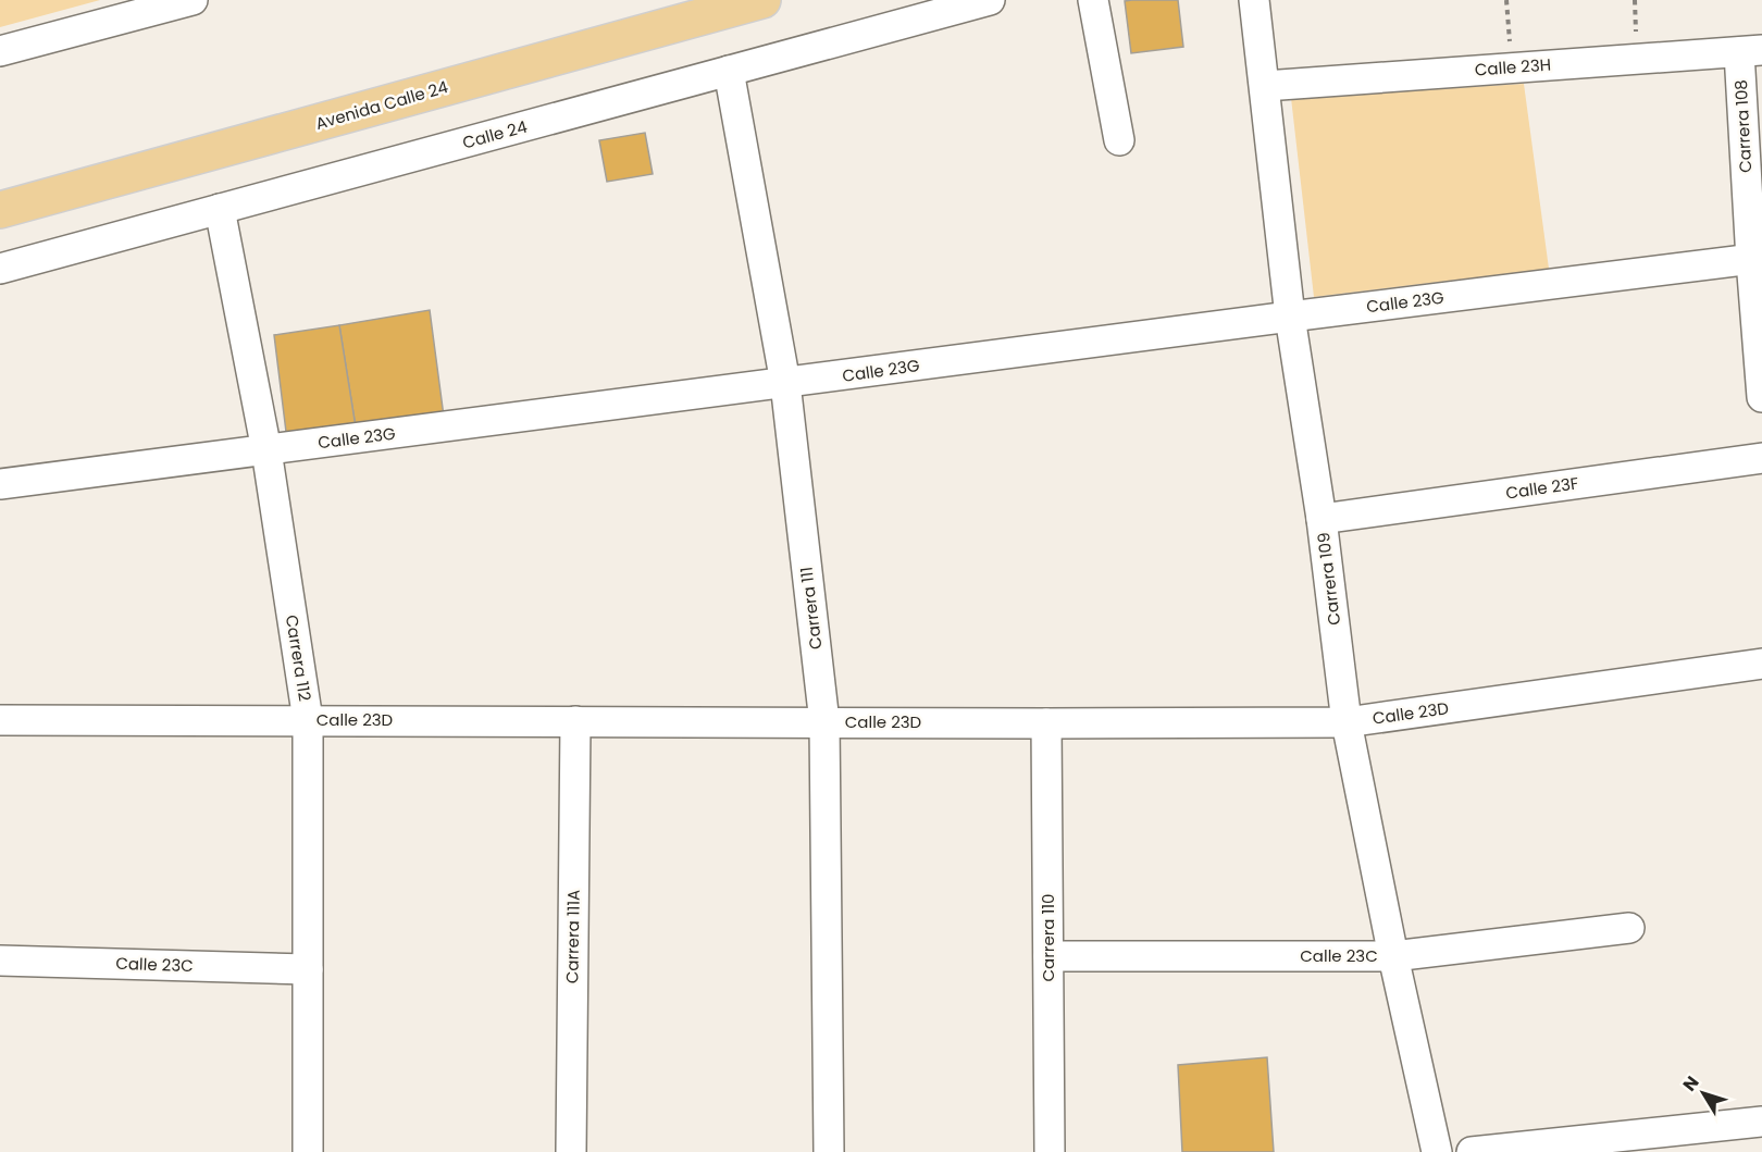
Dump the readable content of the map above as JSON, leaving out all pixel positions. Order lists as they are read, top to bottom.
{
  "streets": {
    "main road": ["Avenida Calle 24"],
    "street": [
      "Calle 23H",
      "Carrera 108",
      "Calle 24",
      "Calle 23G",
      "Calle 23F",
      "Carrera 109",
      "Carrera 111",
      "Carrera 112",
      "Calle 23D",
      "Carrera 111A",
      "Carrera 110",
      "Calle 23C"
    ]
  },
  "crossings": [
    ["Calle 23H", "Carrera 108"],
    ["Calle 23H", "Carrera 109"],
    ["Carrera 108", "Calle 23G"],
    ["Calle 24", "Carrera 111"],
    ["Calle 24", "Carrera 112"],
    ["Calle 23G", "Carrera 109"],
    ["Calle 23G", "Carrera 111"],
    ["Calle 23G", "Carrera 112"],
    ["Calle 23F", "Carrera 109"],
    ["Carrera 109", "Calle 23D"],
    ["Carrera 109", "Calle 23C"],
    ["Carrera 111", "Calle 23D"],
    ["Carrera 112", "Calle 23D"],
    ["Carrera 112", "Calle 23C"],
    ["Calle 23D", "Carrera 111A"],
    ["Calle 23D", "Carrera 110"],
    ["Carrera 110", "Calle 23C"]
  ],
  "north": "top left"
}
